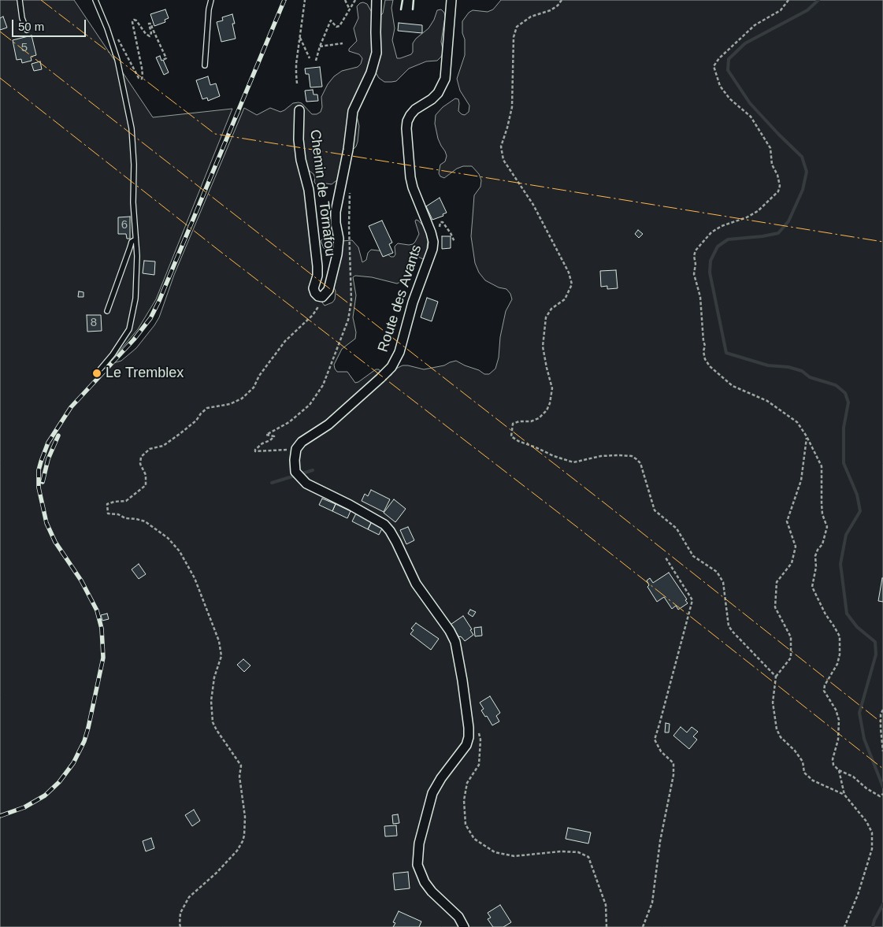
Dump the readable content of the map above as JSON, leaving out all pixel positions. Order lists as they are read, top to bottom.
{
  "streets": {
    "street": ["Chemin de Tornafou", "Route des Avants"]
  },
  "places": ["Le Tremblex"],
  "house_numbers": ["5", "6", "8"],
  "scale_bar": "50 m"
}
